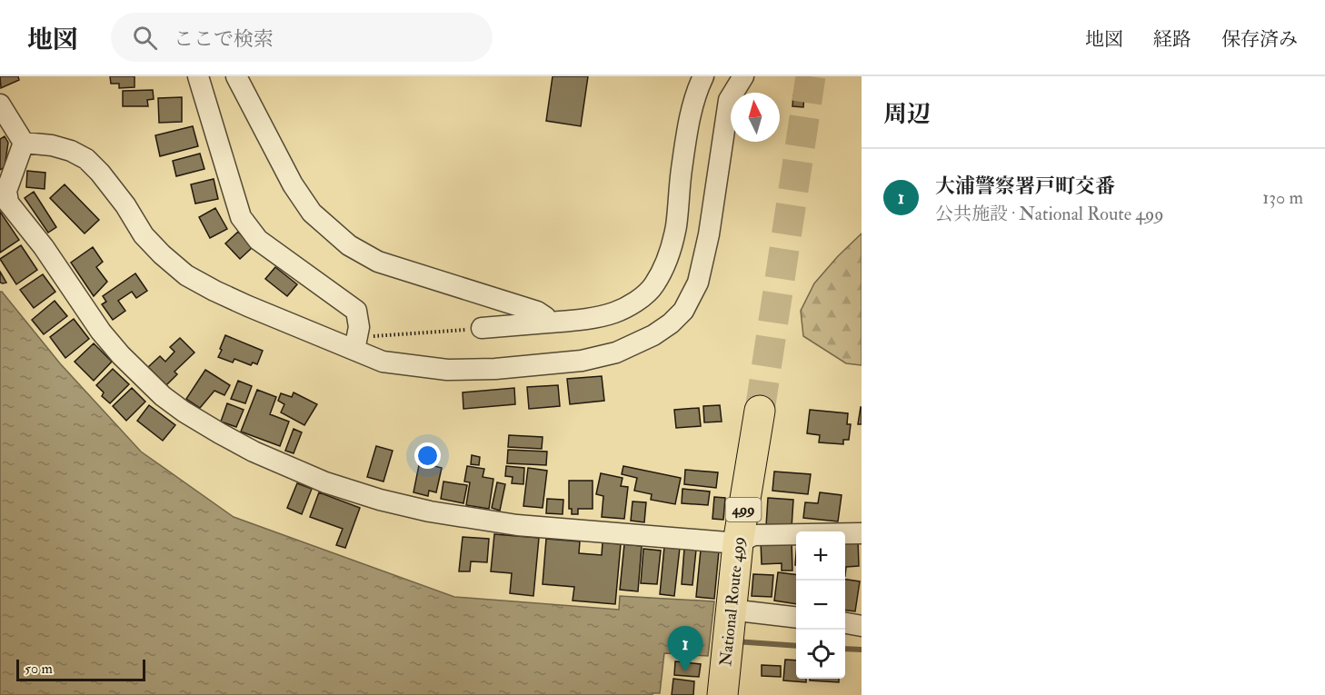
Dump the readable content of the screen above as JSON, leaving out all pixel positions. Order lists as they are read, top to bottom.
{
  "streets": {
    "highway": ["499", "National Route 499"]
  },
  "scale_bar": "50 m",
  "north": "top",
  "page": {
    "header": "地図",
    "search": "ここで検索",
    "nav": ["地図", "経路", "保存済み"],
    "heading": "周辺",
    "list": [
      {
        "mark": "1",
        "name": "大浦警察署戸町交番",
        "note": "公共施設 · National Route 499",
        "value": "130 m"
      }
    ],
    "map_buttons": ["+", "−"],
    "pins": "1",
    "scale": "50 m"
  }
}
